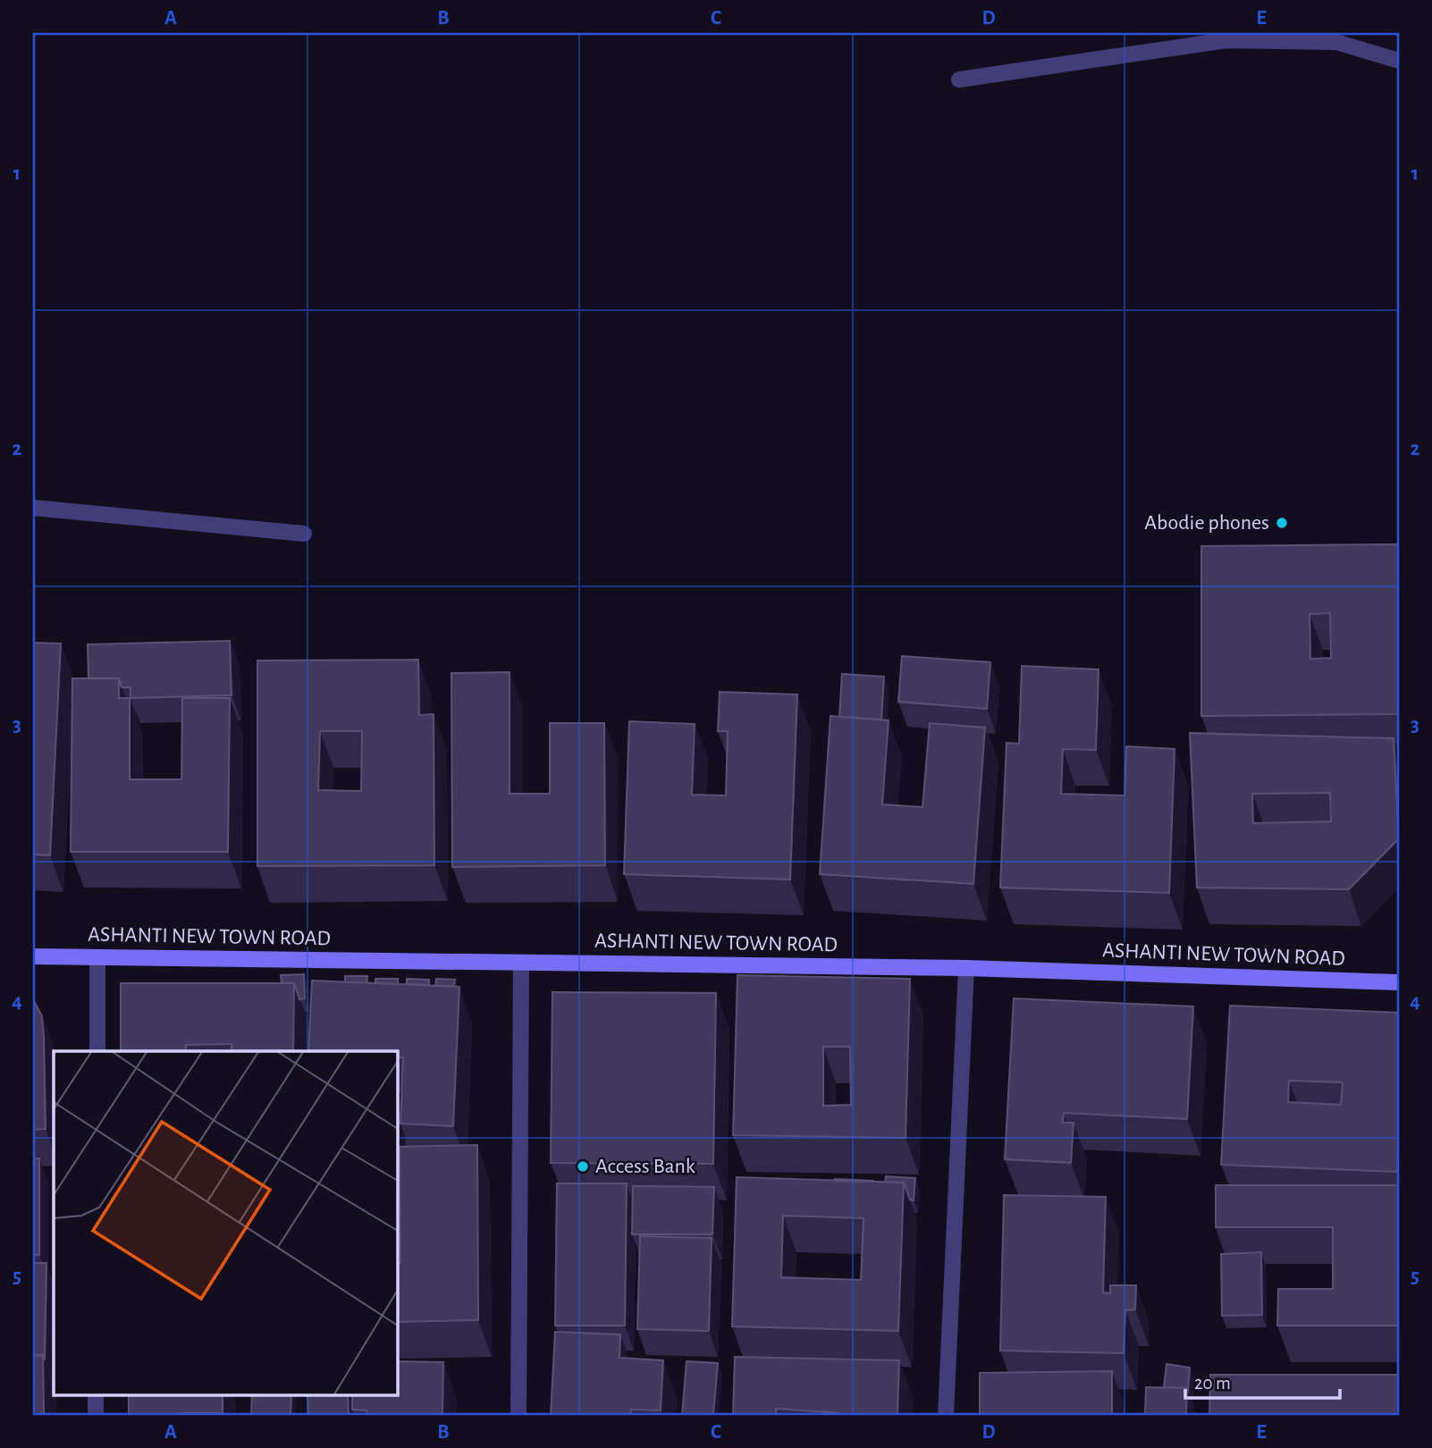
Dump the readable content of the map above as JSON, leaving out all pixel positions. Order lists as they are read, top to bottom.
{
  "streets": {
    "street": ["ASHANTI NEW TOWN ROAD"]
  },
  "places": ["Abodie phones", "Access Bank"],
  "scale_bar": "20 m",
  "grid": {
    "columns": [
      "A",
      "B",
      "C",
      "D",
      "E"
    ],
    "rows": [
      "1",
      "2",
      "3",
      "4",
      "5"
    ]
  }
}
